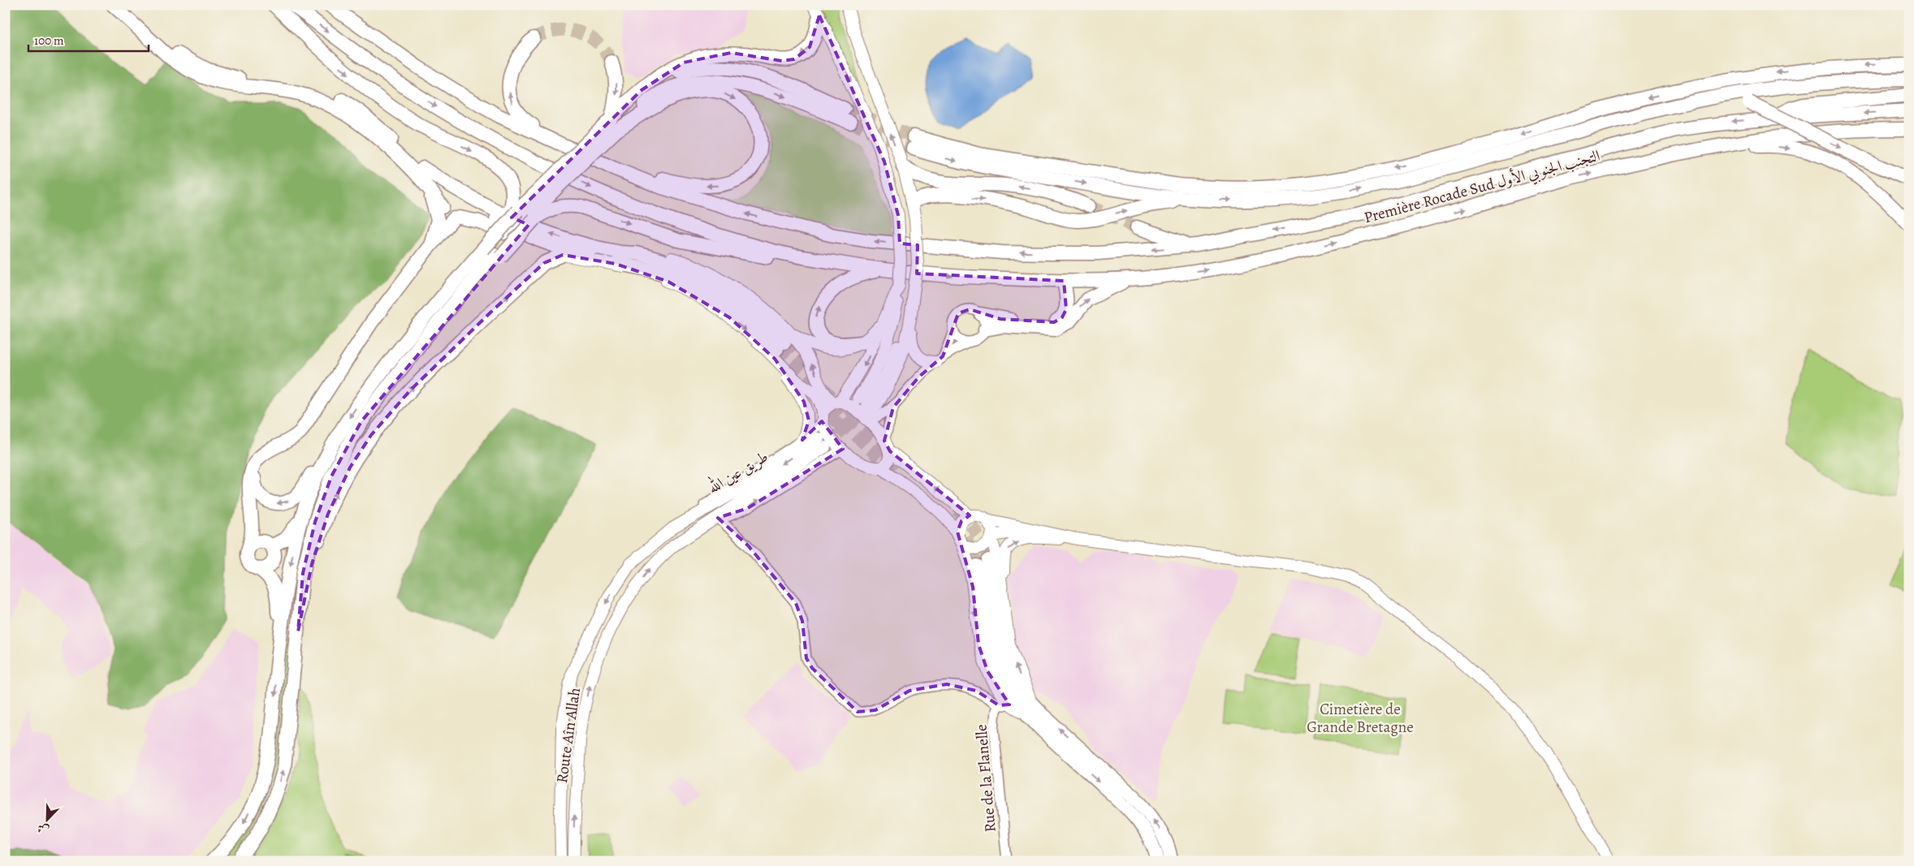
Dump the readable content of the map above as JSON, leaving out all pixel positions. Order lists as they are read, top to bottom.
{
  "streets": {
    "highway": ["Première Rocade Sud التجنب الجنوبي الأول"],
    "main road": ["طريق عين الله", "Route Aîn Allah"],
    "street": ["Rue de la Flanelle"]
  },
  "crossings": [
    ["طريق عين الله", "Route Aîn Allah"]
  ],
  "parks": ["Cimetière de Grande Bretagne"],
  "scale_bar": "100 m",
  "north": "bottom left"
}
